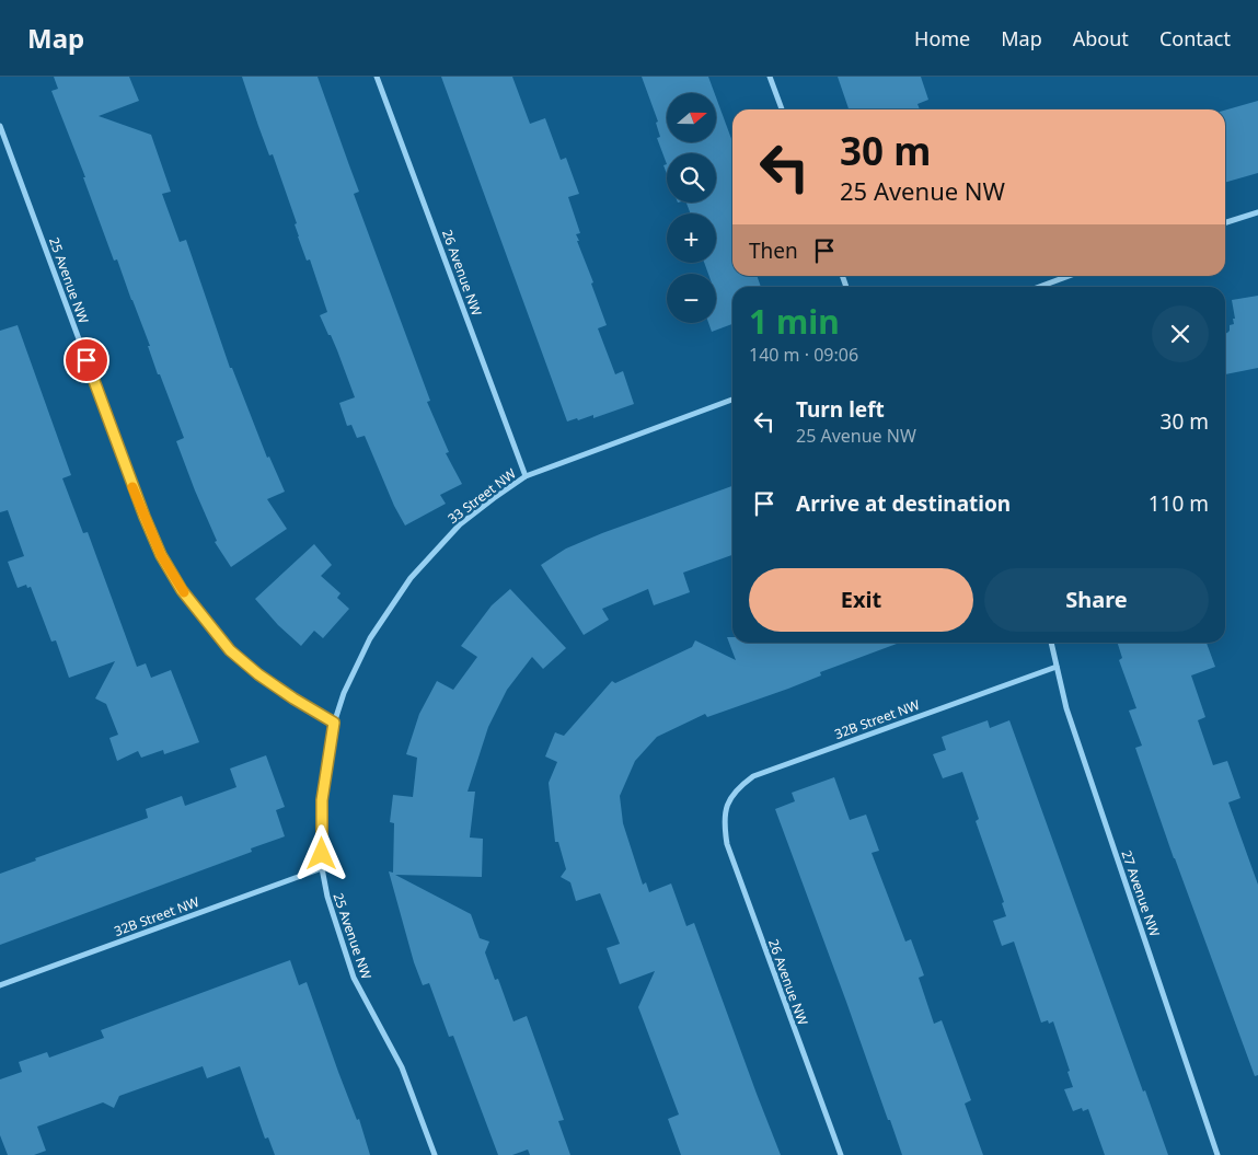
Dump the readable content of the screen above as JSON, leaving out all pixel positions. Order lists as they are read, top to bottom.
{
  "streets": {
    "street": [
      "26 Avenue NW",
      "25 Avenue NW",
      "33 Street NW",
      "32B Street NW",
      "27 Avenue NW"
    ]
  },
  "crossings": [
    ["26 Avenue NW", "33 Street NW"],
    ["26 Avenue NW", "32B Street NW"],
    ["25 Avenue NW", "33 Street NW"],
    ["25 Avenue NW", "32B Street NW"],
    ["32B Street NW", "27 Avenue NW"]
  ],
  "north": "right",
  "page": {
    "header": "Map",
    "nav": [
      "Home",
      "Map",
      "About",
      "Contact"
    ],
    "map_buttons": ["+", "−"],
    "turn": ["30 m", "25 Avenue NW"],
    "then": "Then",
    "heading": ["1 min", "140 m · 09:06"],
    "list": [
      {
        "name": "Turn left",
        "note": "25 Avenue NW",
        "value": "30 m"
      },
      {
        "name": "Arrive at destination",
        "value": "110 m"
      }
    ],
    "buttons": ["Exit", "Share"]
  }
}
